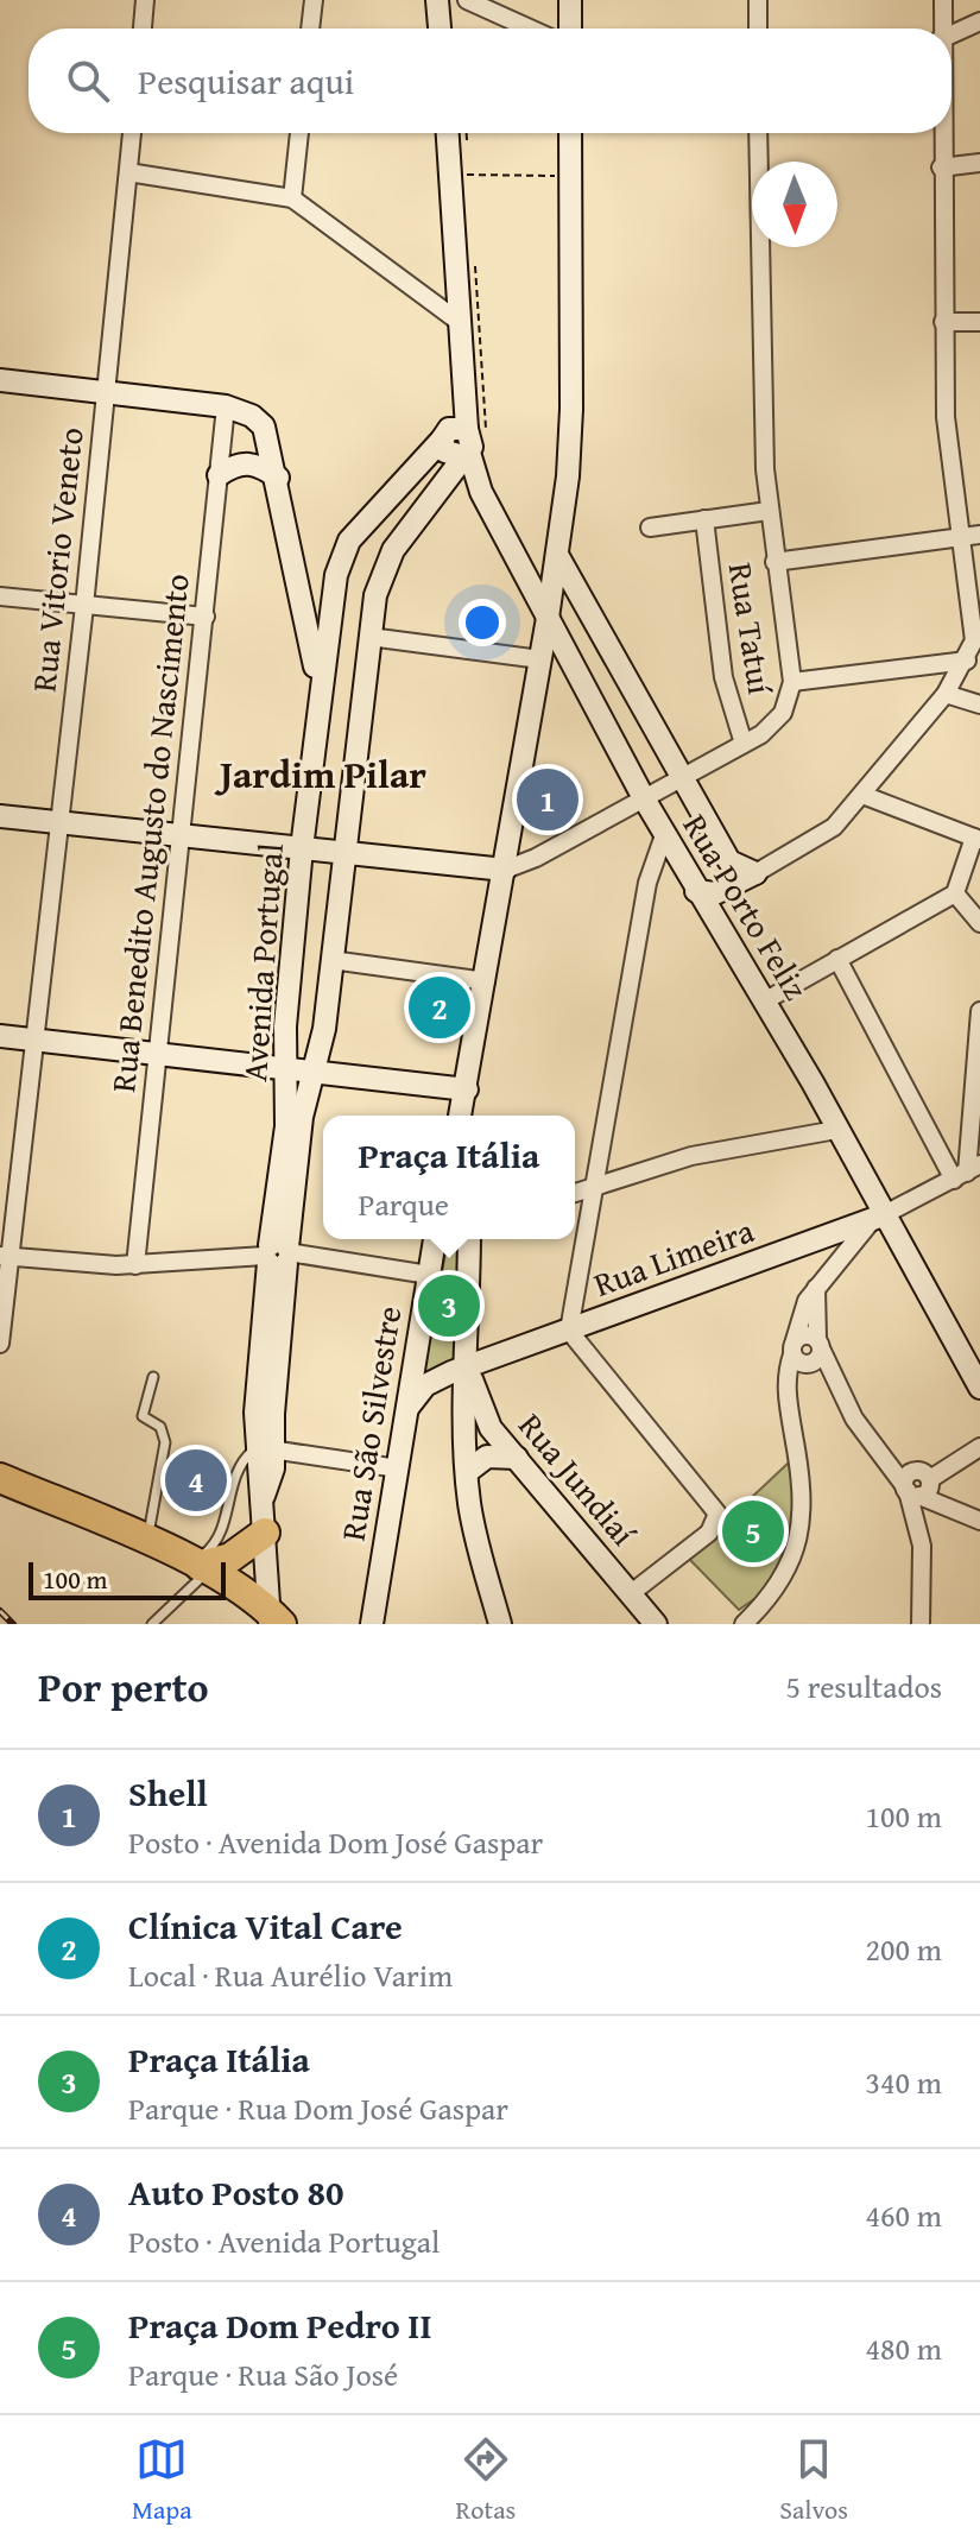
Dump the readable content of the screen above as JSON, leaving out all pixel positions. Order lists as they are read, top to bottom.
{
  "streets": {
    "street": [
      "Rua Vitorio Veneto",
      "Rua Tatuí",
      "Rua Benedito Augusto do Nascimento",
      "Rua Porto Feliz",
      "Avenida Portugal",
      "Rua Limeira",
      "Rua São Silvestre",
      "Rua Jundiaí"
    ]
  },
  "crossings": [
    ["Rua Porto Feliz", "Avenida Portugal"],
    ["Rua Porto Feliz", "Rua Limeira"],
    ["Rua Limeira", "Rua São Silvestre"],
    ["Rua Limeira", "Rua Jundiaí"]
  ],
  "districts": ["Jardim Pilar"],
  "scale_bar": "100 m",
  "north": "bottom",
  "page": {
    "search": "Pesquisar aqui",
    "pins": [
      "1",
      "2",
      "3",
      "4",
      "5"
    ],
    "popup": ["Praça Itália", "Parque"],
    "scale": "100 m",
    "heading": ["Por perto", "5 resultados"],
    "list": [
      {
        "mark": "1",
        "name": "Shell",
        "note": "Posto · Avenida Dom José Gaspar",
        "value": "100 m"
      },
      {
        "mark": "2",
        "name": "Clínica Vital Care",
        "note": "Local · Rua Aurélio Varim",
        "value": "200 m"
      },
      {
        "mark": "3",
        "name": "Praça Itália",
        "note": "Parque · Rua Dom José Gaspar",
        "value": "340 m"
      },
      {
        "mark": "4",
        "name": "Auto Posto 80",
        "note": "Posto · Avenida Portugal",
        "value": "460 m"
      },
      {
        "mark": "5",
        "name": "Praça Dom Pedro II",
        "note": "Parque · Rua São José",
        "value": "480 m"
      }
    ],
    "nav": ["Mapa", "Rotas", "Salvos"]
  }
}
